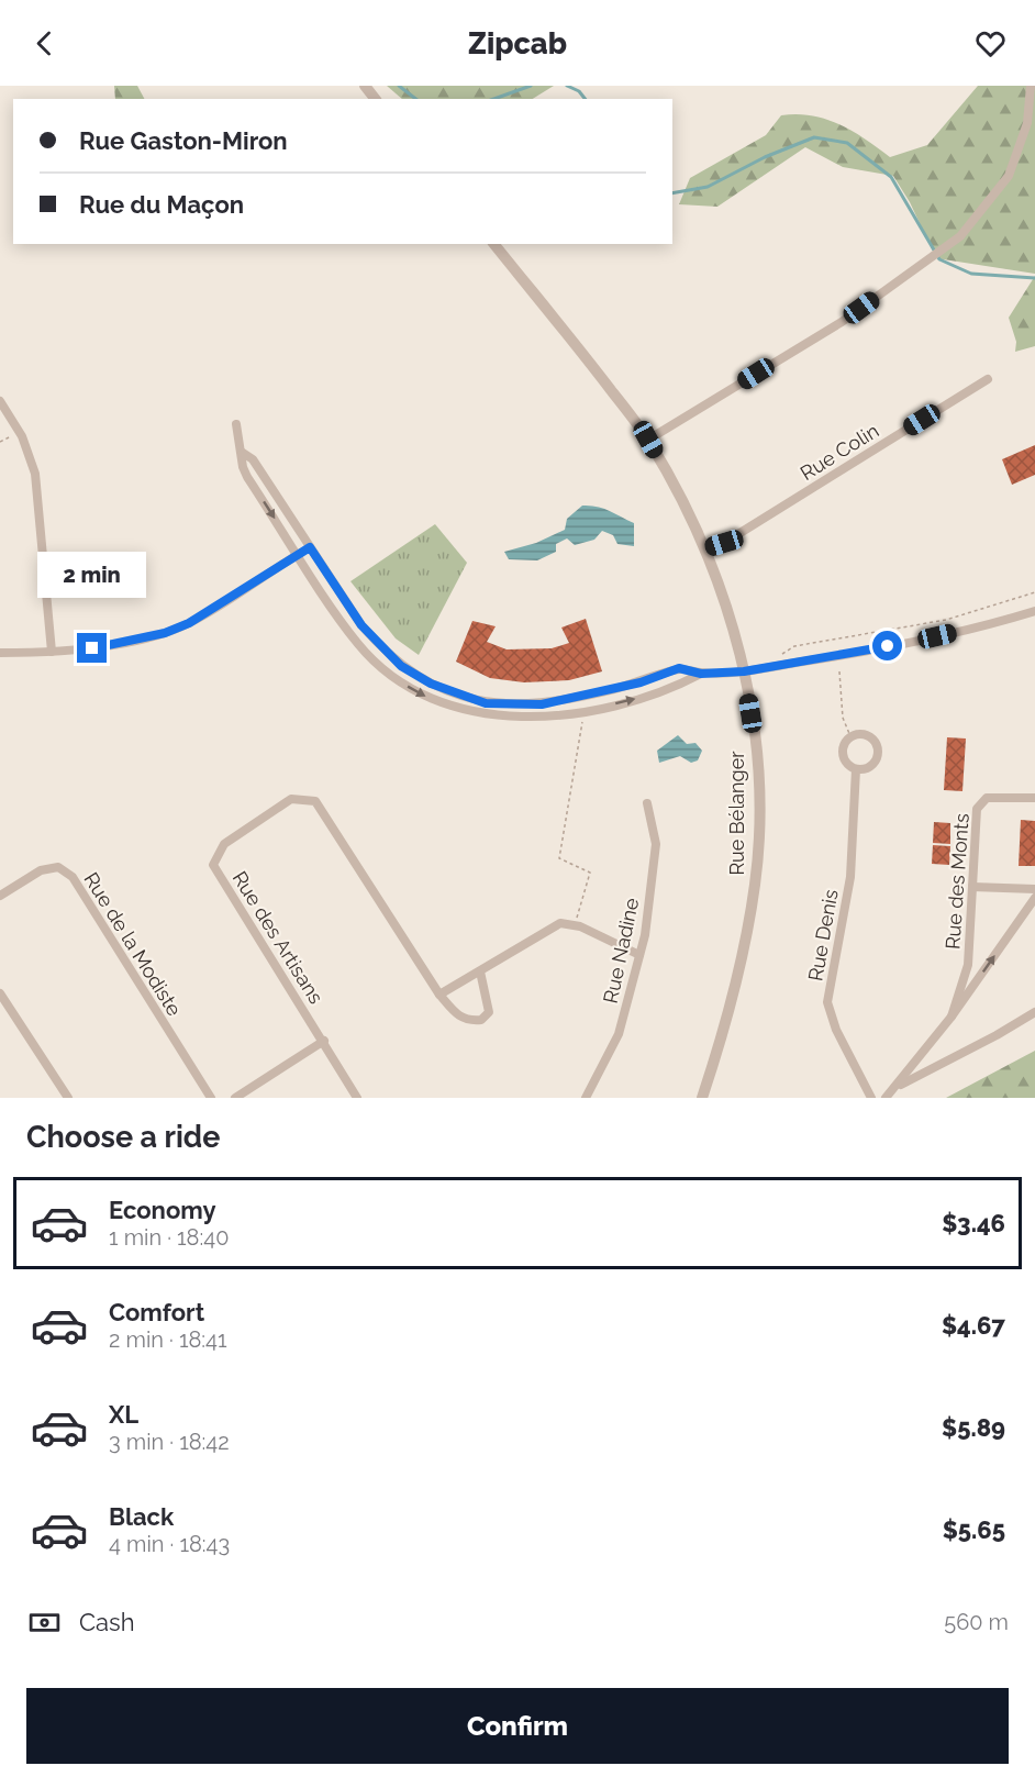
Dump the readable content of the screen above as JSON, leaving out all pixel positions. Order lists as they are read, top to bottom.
{
  "streets": {
    "street": [
      "Rue Colin",
      "Rue Bélanger",
      "Rue des Monts",
      "Rue Denis",
      "Rue des Artisans",
      "Rue de la Modiste",
      "Rue Nadine"
    ]
  },
  "crossings": [
    ["Rue Colin", "Rue Bélanger"]
  ],
  "page": {
    "header": "Zipcab",
    "banner": ["Rue Gaston-Miron", "Rue du Maçon"],
    "bubble": "2 min",
    "heading": "Choose a ride",
    "list": [
      {
        "name": "Economy",
        "note": "1 min · 18:40",
        "value": "$3.46"
      },
      {
        "name": "Comfort",
        "note": "2 min · 18:41",
        "value": "$4.67"
      },
      {
        "name": "XL",
        "note": "3 min · 18:42",
        "value": "$5.89"
      },
      {
        "name": "Black",
        "note": "4 min · 18:43",
        "value": "$5.65"
      }
    ],
    "pay": ["Cash", "560 m"],
    "buttons": "Confirm"
  }
}
